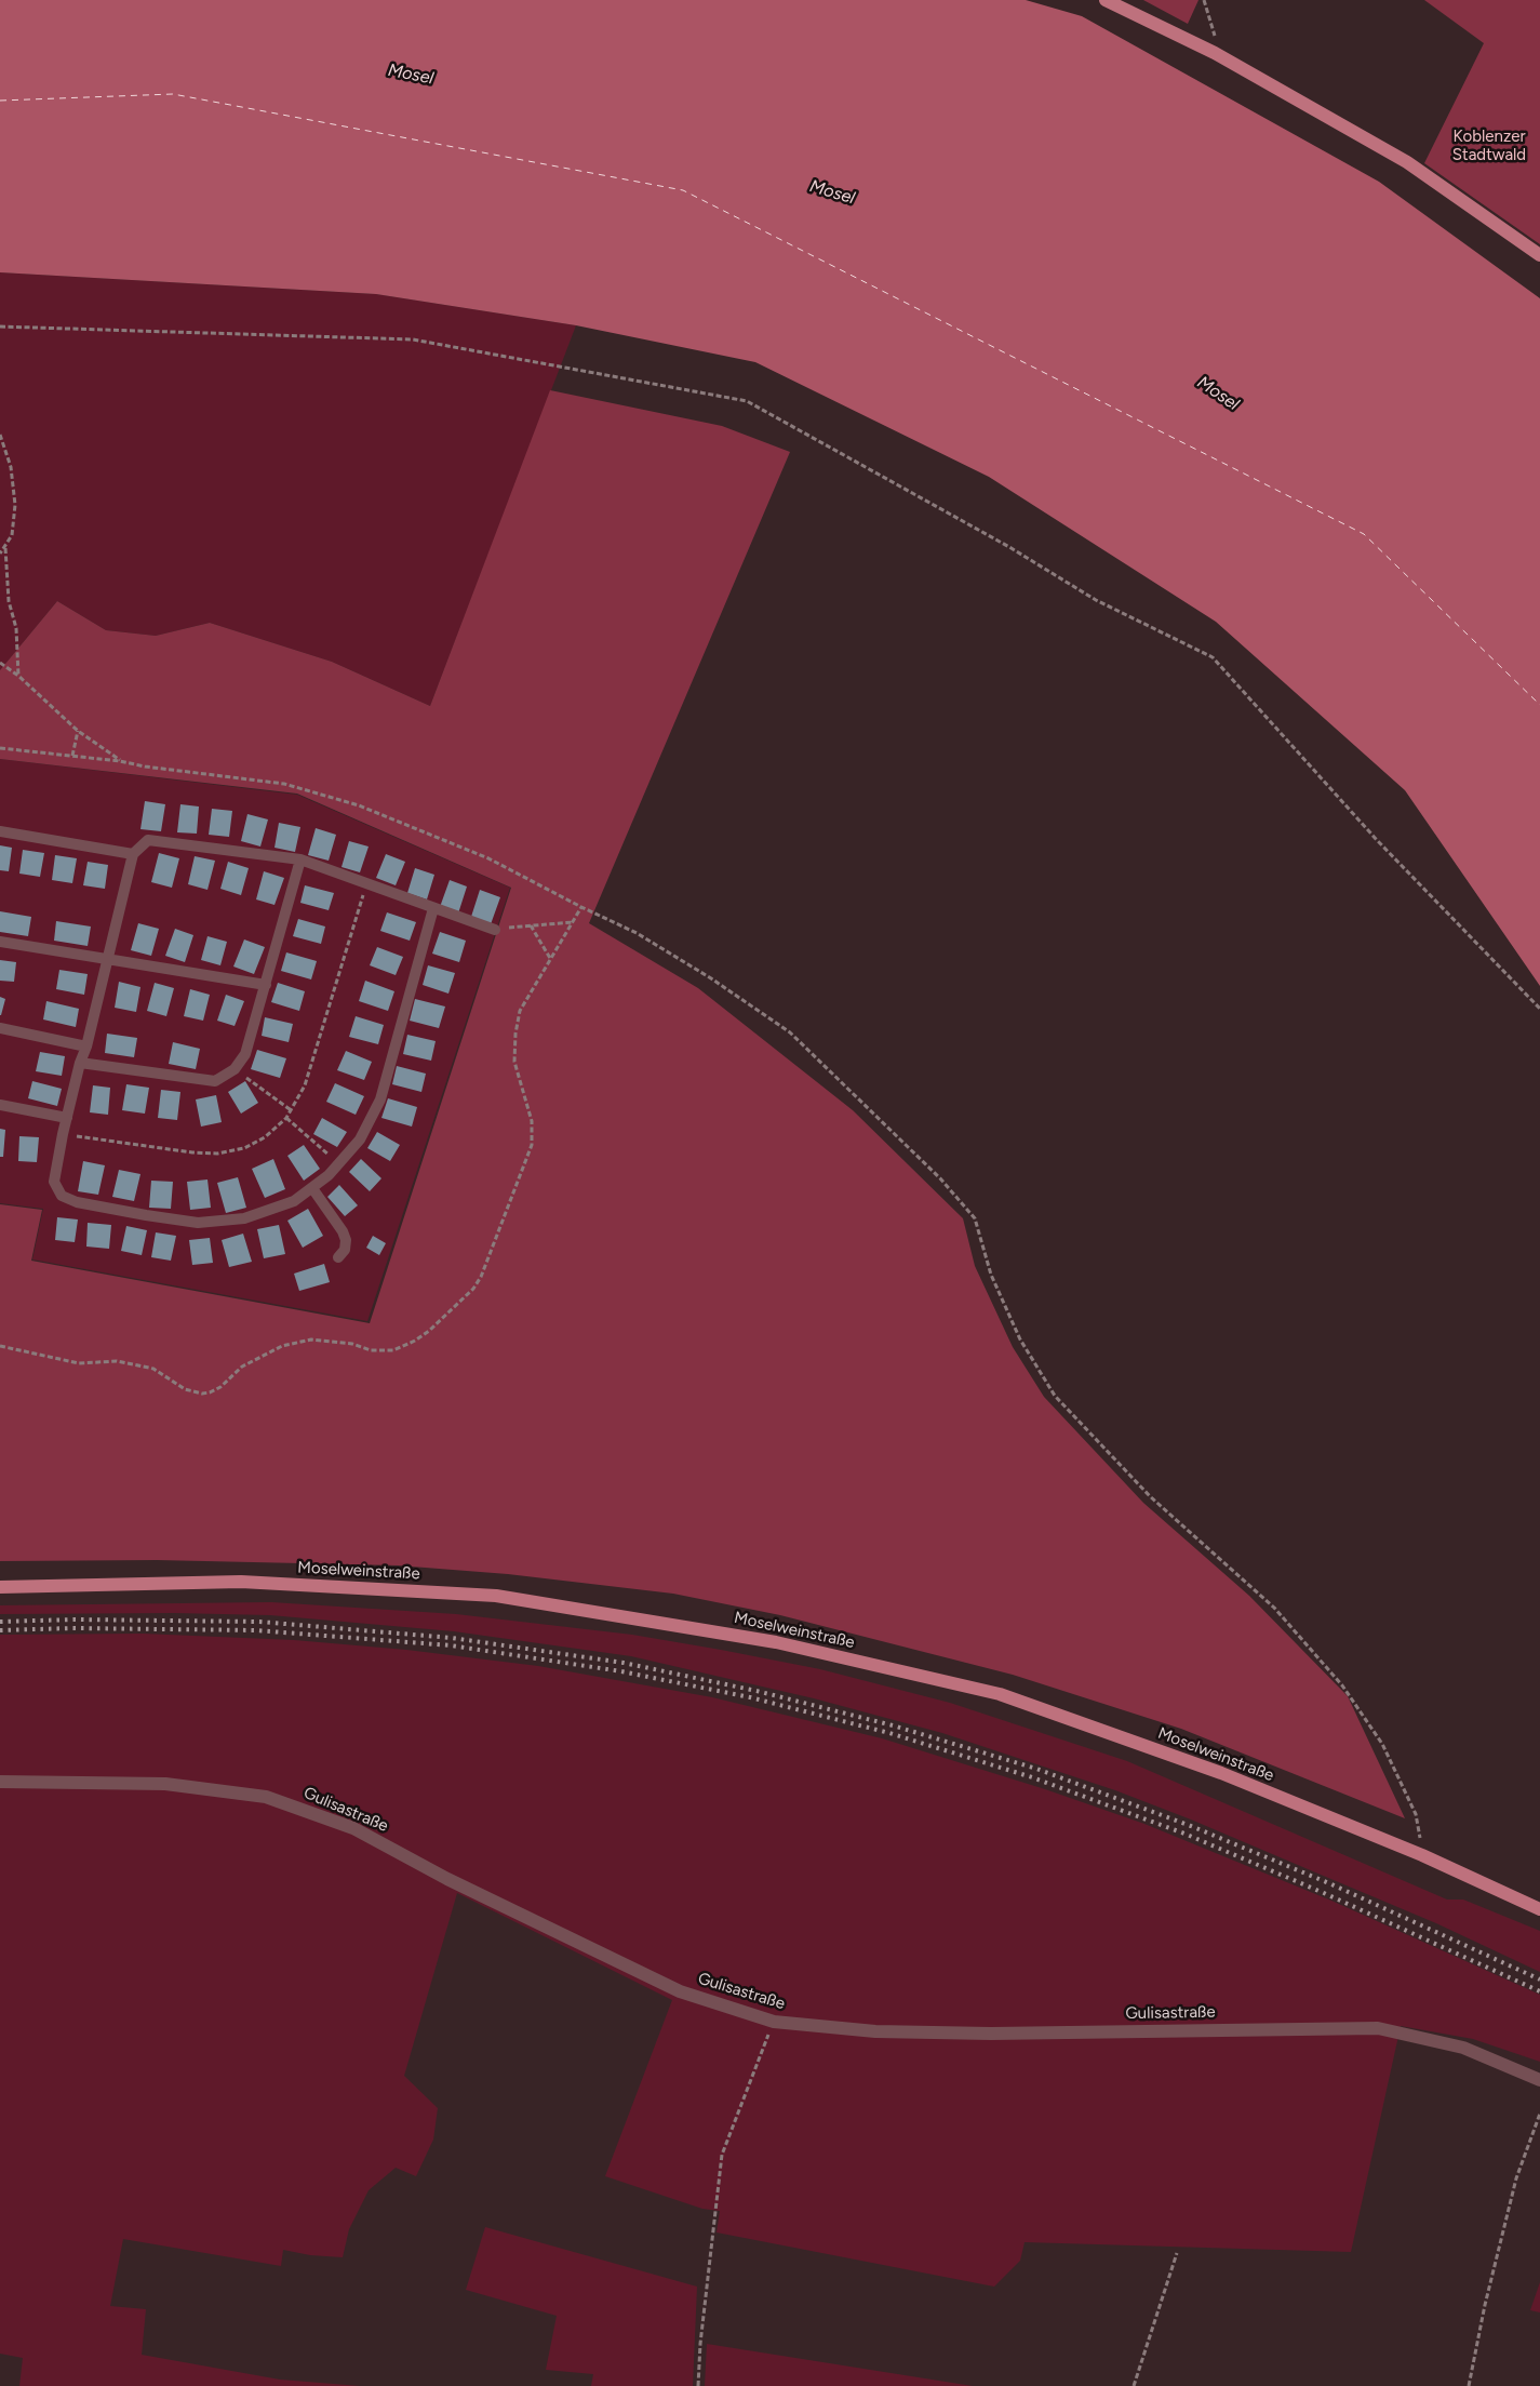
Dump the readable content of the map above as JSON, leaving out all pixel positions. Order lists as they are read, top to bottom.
{
  "streets": {
    "main road": ["Moselweinstraße"],
    "street": ["Gulisastraße"]
  },
  "water": ["Mosel"],
  "parks": ["Koblenzer Stadtwald"]
}
